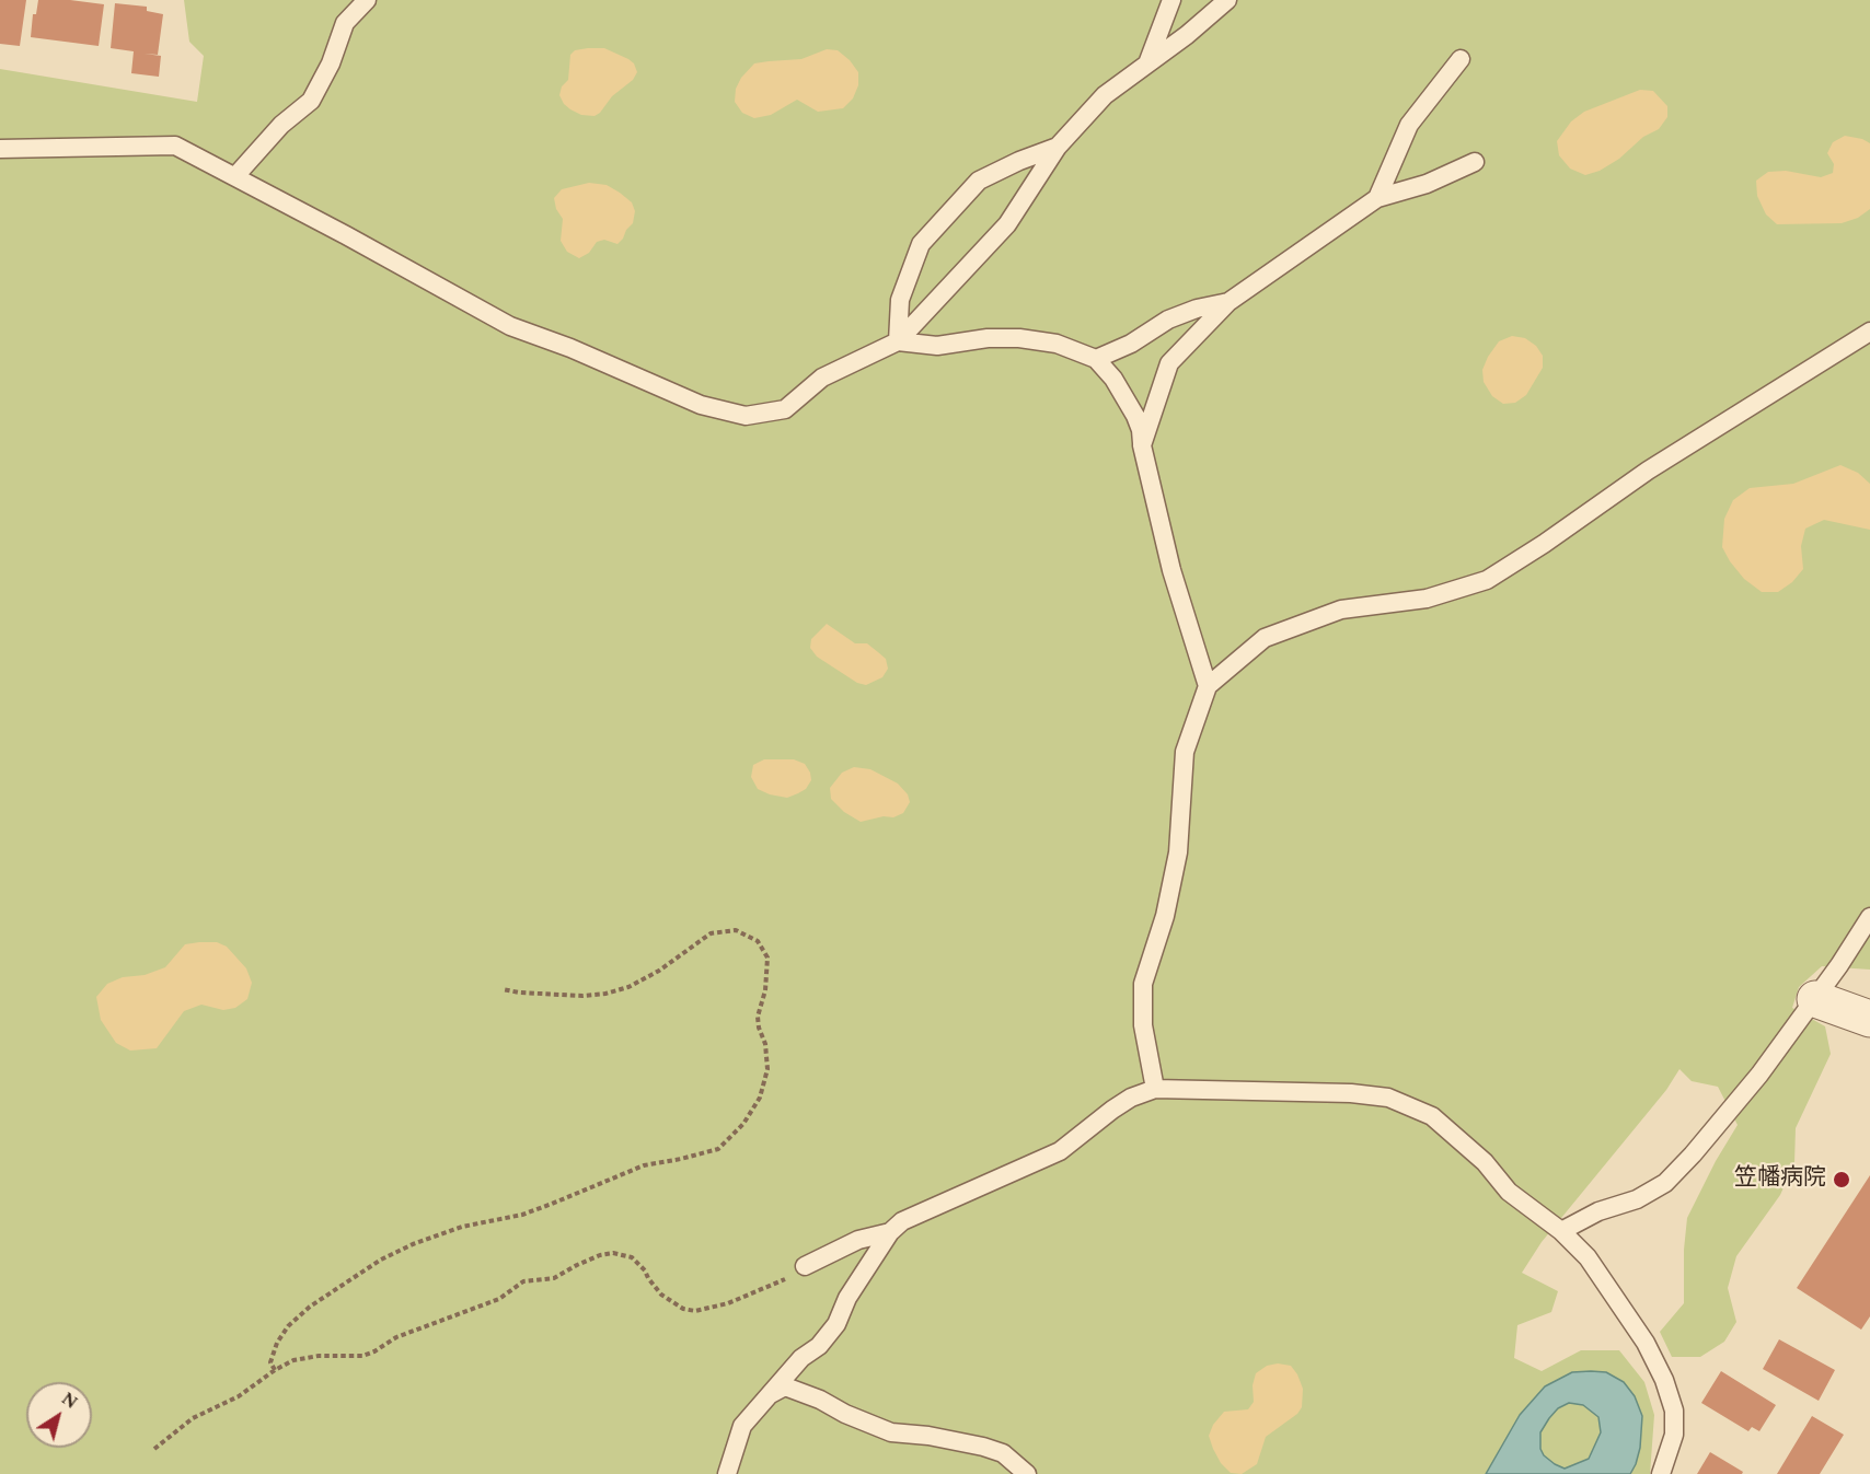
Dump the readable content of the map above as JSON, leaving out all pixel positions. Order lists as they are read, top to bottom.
{
  "places": ["笠幡病院"],
  "north": "top right"
}
